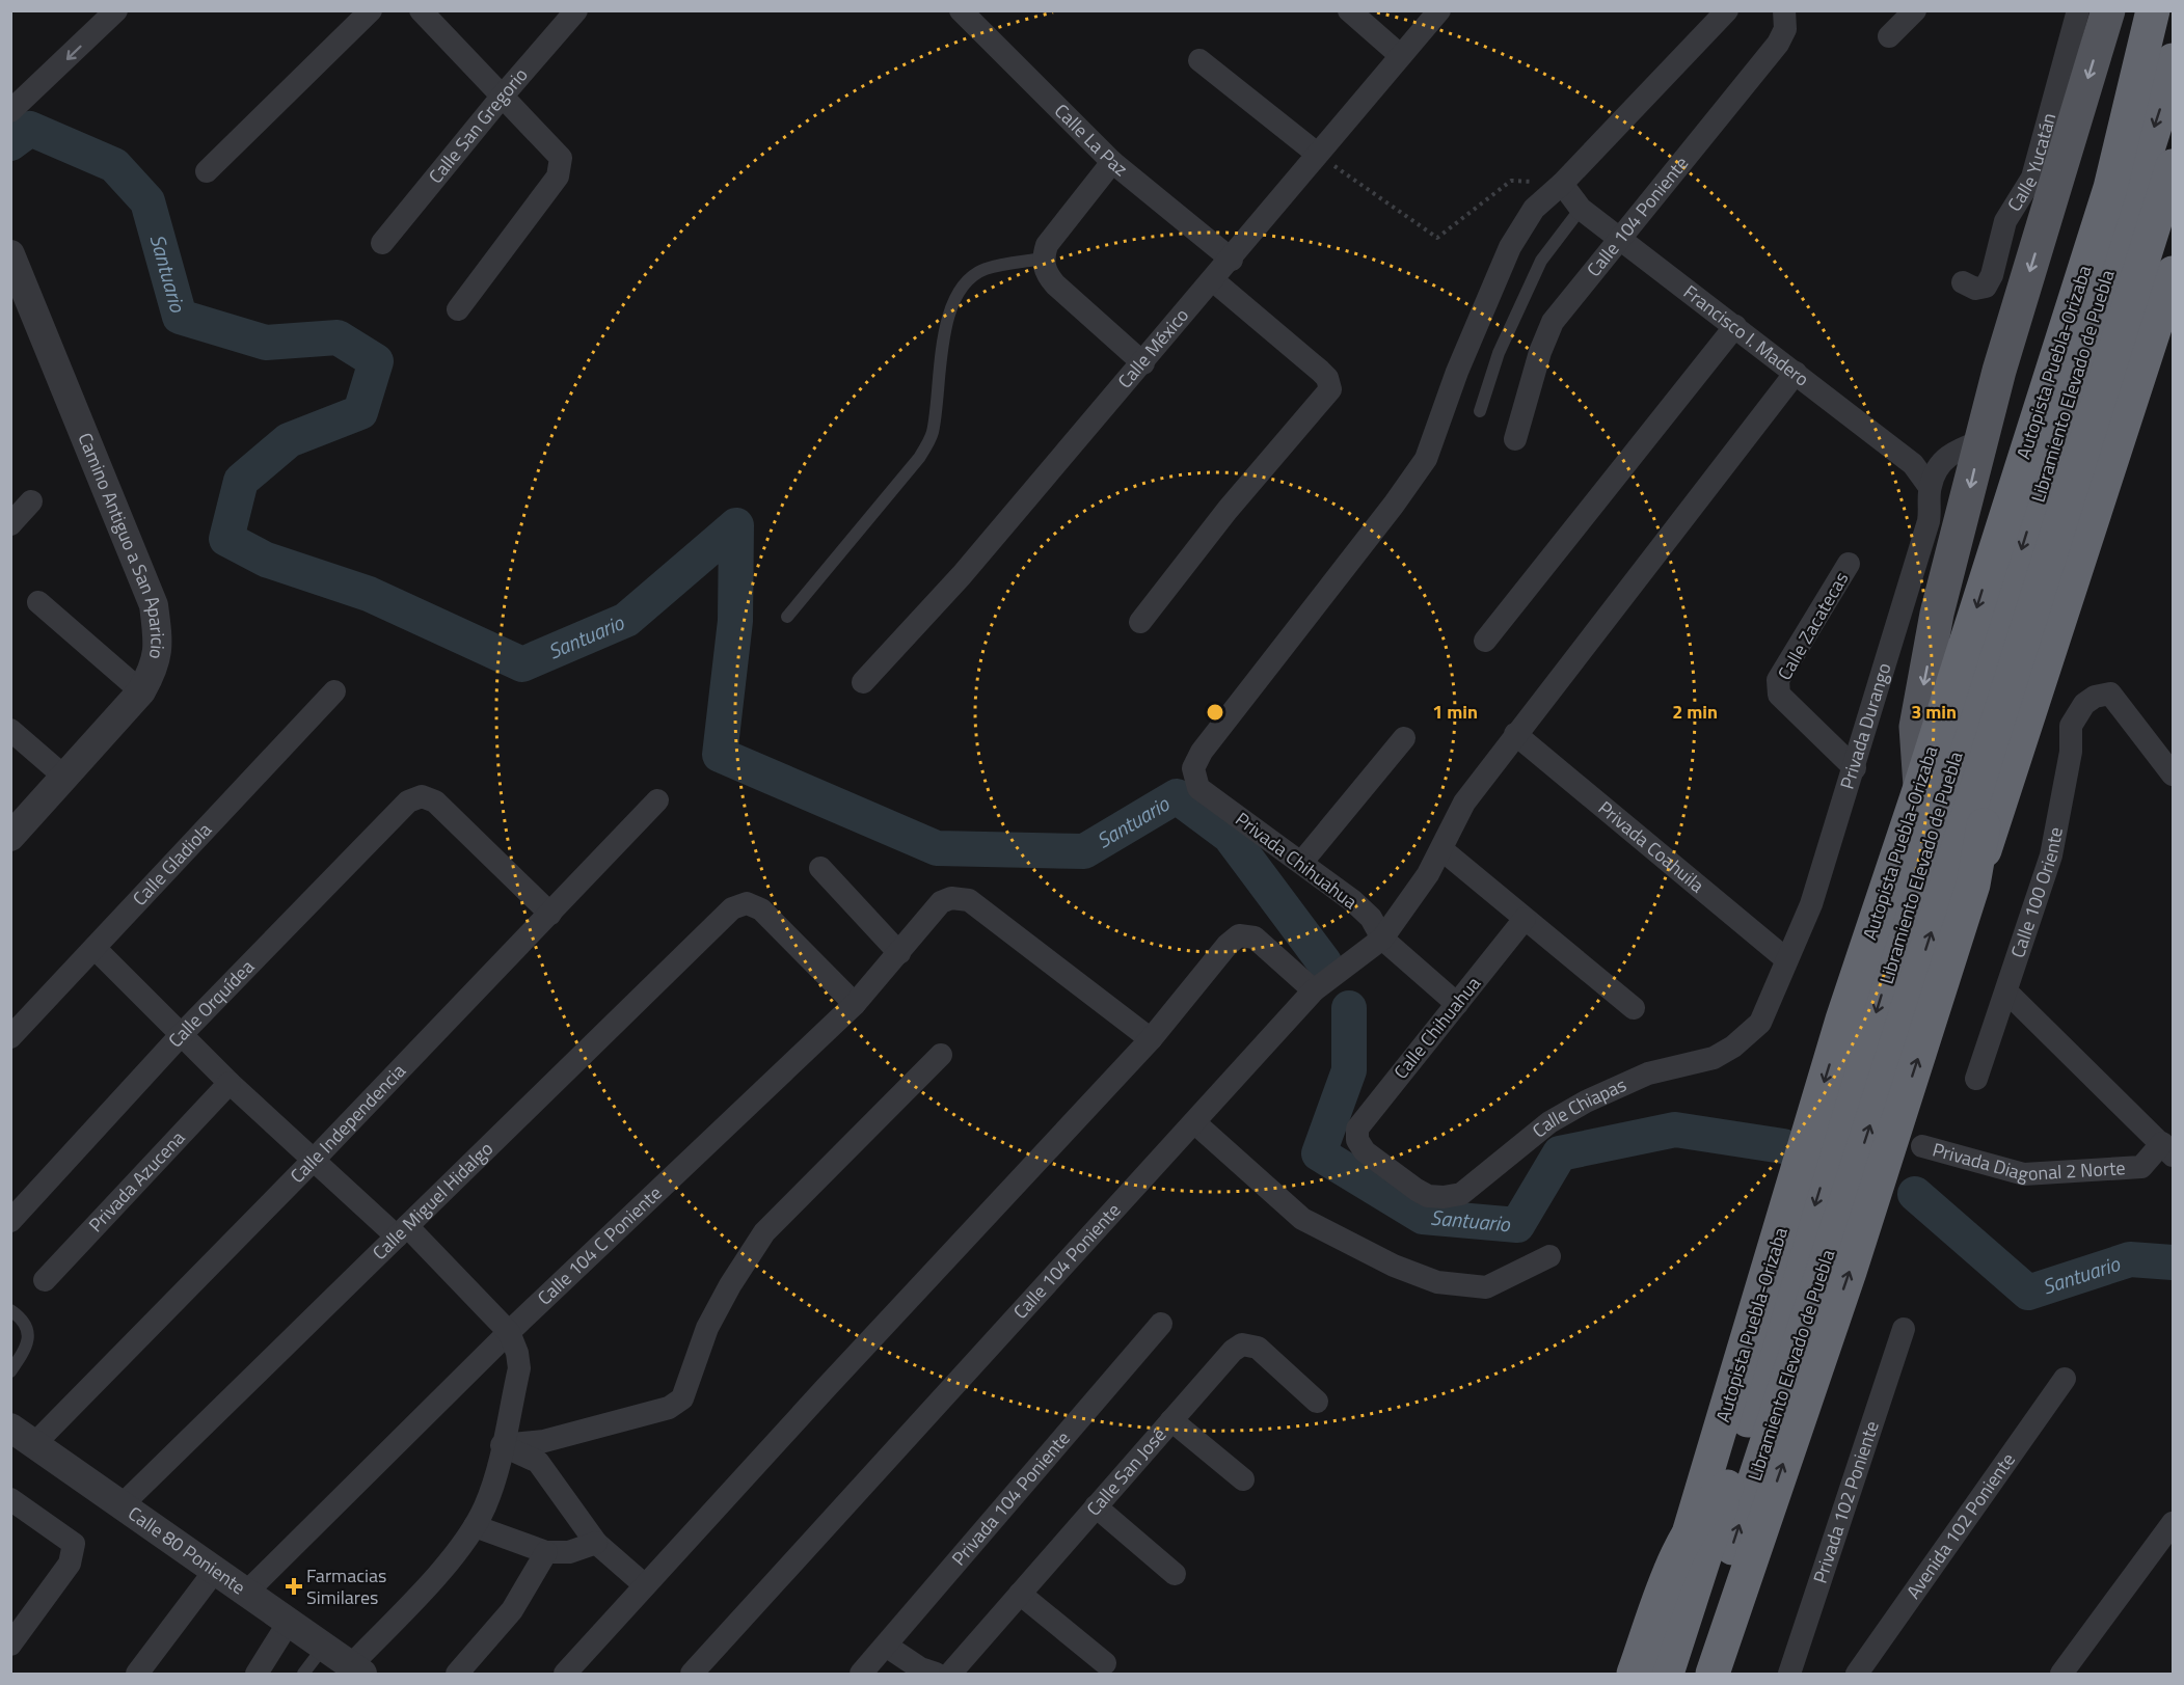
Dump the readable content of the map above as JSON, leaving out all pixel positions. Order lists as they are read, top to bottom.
{
  "streets": {
    "highway": ["Autopista Puebla-Orizaba", "Libramiento Elevado de Puebla"],
    "street": [
      "Calle San Gregorio",
      "Calle La Paz",
      "Calle Yucatán",
      "Calle 104 Poniente",
      "Francisco I. Madero",
      "Calle México",
      "Camino Antiguo a San Aparicio",
      "Calle Zacatecas",
      "Privada Durango",
      "Privada Coahuila",
      "Privada Chihuahua",
      "Calle Gladiola",
      "Calle 100 Oriente",
      "Calle Orquídea",
      "Calle Chihuahua",
      "Calle Chiapas",
      "Calle Independencia",
      "Privada Diagonal 2 Norte",
      "Privada Azucena",
      "Calle Miguel Hidalgo",
      "Calle 104 C Poniente",
      "Calle San José",
      "Privada 104 Poniente",
      "Privada 102 Poniente",
      "Avenida 102 Poniente",
      "Calle 80 Poniente"
    ]
  },
  "crossings": [
    ["Calle La Paz", "Calle México"],
    ["Calle 104 Poniente", "Francisco I. Madero"],
    ["Calle 104 Poniente", "Privada Coahuila"],
    ["Calle 104 Poniente", "Privada Chihuahua"],
    ["Francisco I. Madero", "Privada Durango"],
    ["Francisco I. Madero", "Privada Chihuahua"],
    ["Calle Zacatecas", "Privada Durango"],
    ["Privada Durango", "Privada Coahuila"],
    ["Privada Durango", "Calle Chiapas"],
    ["Privada Coahuila", "Calle Chiapas"],
    ["Privada Chihuahua", "Calle Chihuahua"],
    ["Calle Orquídea", "Calle Independencia"],
    ["Calle Chihuahua", "Calle Chiapas"],
    ["Calle Independencia", "Calle 80 Poniente"],
    ["Calle Miguel Hidalgo", "Calle 104 C Poniente"],
    ["Calle Miguel Hidalgo", "Calle 80 Poniente"],
    ["Calle 104 C Poniente", "Calle 80 Poniente"]
  ],
  "water": ["Santuario"],
  "places": {
    "health": ["Farmacias Similares"]
  },
  "rings": ["1 min", "2 min", "3 min"]
}
